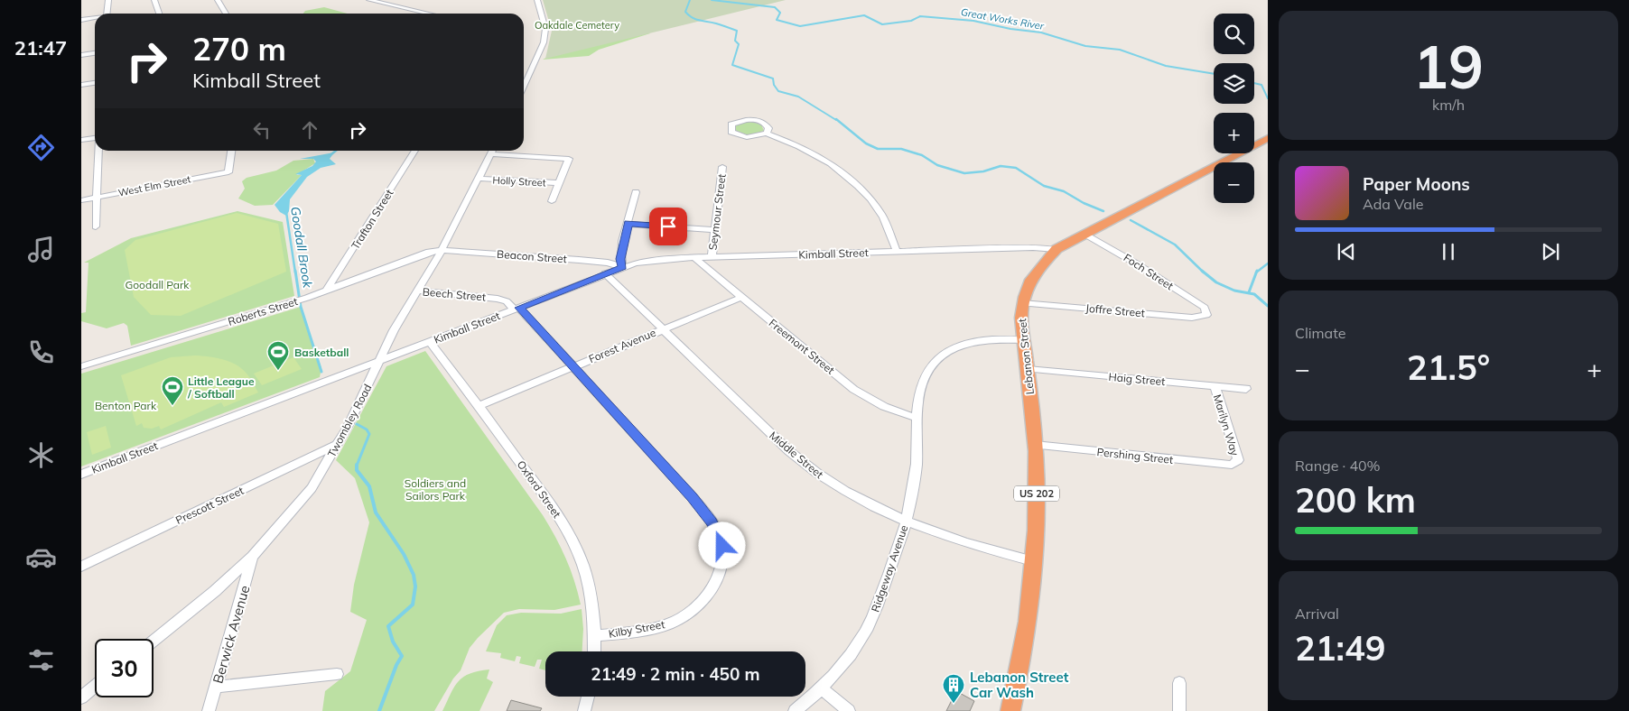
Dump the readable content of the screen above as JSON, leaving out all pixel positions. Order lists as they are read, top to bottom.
{
  "streets": {
    "highway": ["Lebanon Street", "US 202"],
    "street": [
      "Holly Street",
      "West Elm Street",
      "Seymour Street",
      "Trafton Street",
      "Kimball Street",
      "Beacon Street",
      "Foch Street",
      "Beech Street",
      "Joffre Street",
      "Roberts Street",
      "Forest Avenue",
      "Freemont Street",
      "Haig Street",
      "Twombley Road",
      "Marilyn Way",
      "Middle Street",
      "Pershing Street",
      "Oxford Street",
      "Prescott Street",
      "Ridgeway Avenue",
      "Kilby Street",
      "Berwick Avenue"
    ]
  },
  "crossings": [
    ["Holly Street", "Twombley Road"],
    ["Seymour Street", "Kimball Street"],
    ["Trafton Street", "Roberts Street"],
    ["Kimball Street", "Beacon Street"],
    ["Kimball Street", "Beech Street"],
    ["Kimball Street", "Freemont Street"],
    ["Kimball Street", "Lebanon Street"],
    ["Kimball Street", "Twombley Road"],
    ["Kimball Street", "Middle Street"],
    ["Kimball Street", "Oxford Street"],
    ["Kimball Street", "Kilby Street"],
    ["Beacon Street", "Roberts Street"],
    ["Beacon Street", "Twombley Road"],
    ["Foch Street", "Joffre Street"],
    ["Foch Street", "Lebanon Street"],
    ["Beech Street", "Twombley Road"],
    ["Beech Street", "Kilby Street"],
    ["Joffre Street", "Lebanon Street"],
    ["Roberts Street", "Twombley Road"],
    ["Forest Avenue", "Freemont Street"],
    ["Forest Avenue", "Middle Street"],
    ["Forest Avenue", "Oxford Street"],
    ["Forest Avenue", "Kilby Street"],
    ["Freemont Street", "Ridgeway Avenue"],
    ["Lebanon Street", "Haig Street"],
    ["Lebanon Street", "Middle Street"],
    ["Lebanon Street", "Pershing Street"],
    ["Lebanon Street", "Ridgeway Avenue"],
    ["Haig Street", "Marilyn Way"],
    ["Twombley Road", "Prescott Street"],
    ["Twombley Road", "Berwick Avenue"],
    ["Marilyn Way", "Pershing Street"],
    ["Middle Street", "Ridgeway Avenue"],
    ["Oxford Street", "Kilby Street"]
  ],
  "water": ["Great Works River", "Goodall Brook"],
  "parks": [
    "Oakdale Cemetery",
    "Goodall Park",
    "Benton Park",
    "Soldiers and Sailors Park"
  ],
  "places": {
    "sports": ["Basketball", "Little League / Softball"],
    "building": ["Lebanon Street Car Wash"]
  },
  "page": {
    "tabs": "21:47",
    "tile": [
      ["19", "km/h"],
      "Climate",
      ["Range · 40%", "200 km"],
      ["Arrival", "21:49"]
    ],
    "map_buttons": ["+", "−"],
    "turn": ["270 m", "Kimball Street"],
    "song": ["Paper Moons", "Ada Vale"],
    "heat": ["−", "21.5°", "+"],
    "limit": "30",
    "trip": "21:49 · 2 min · 450 m"
  }
}
